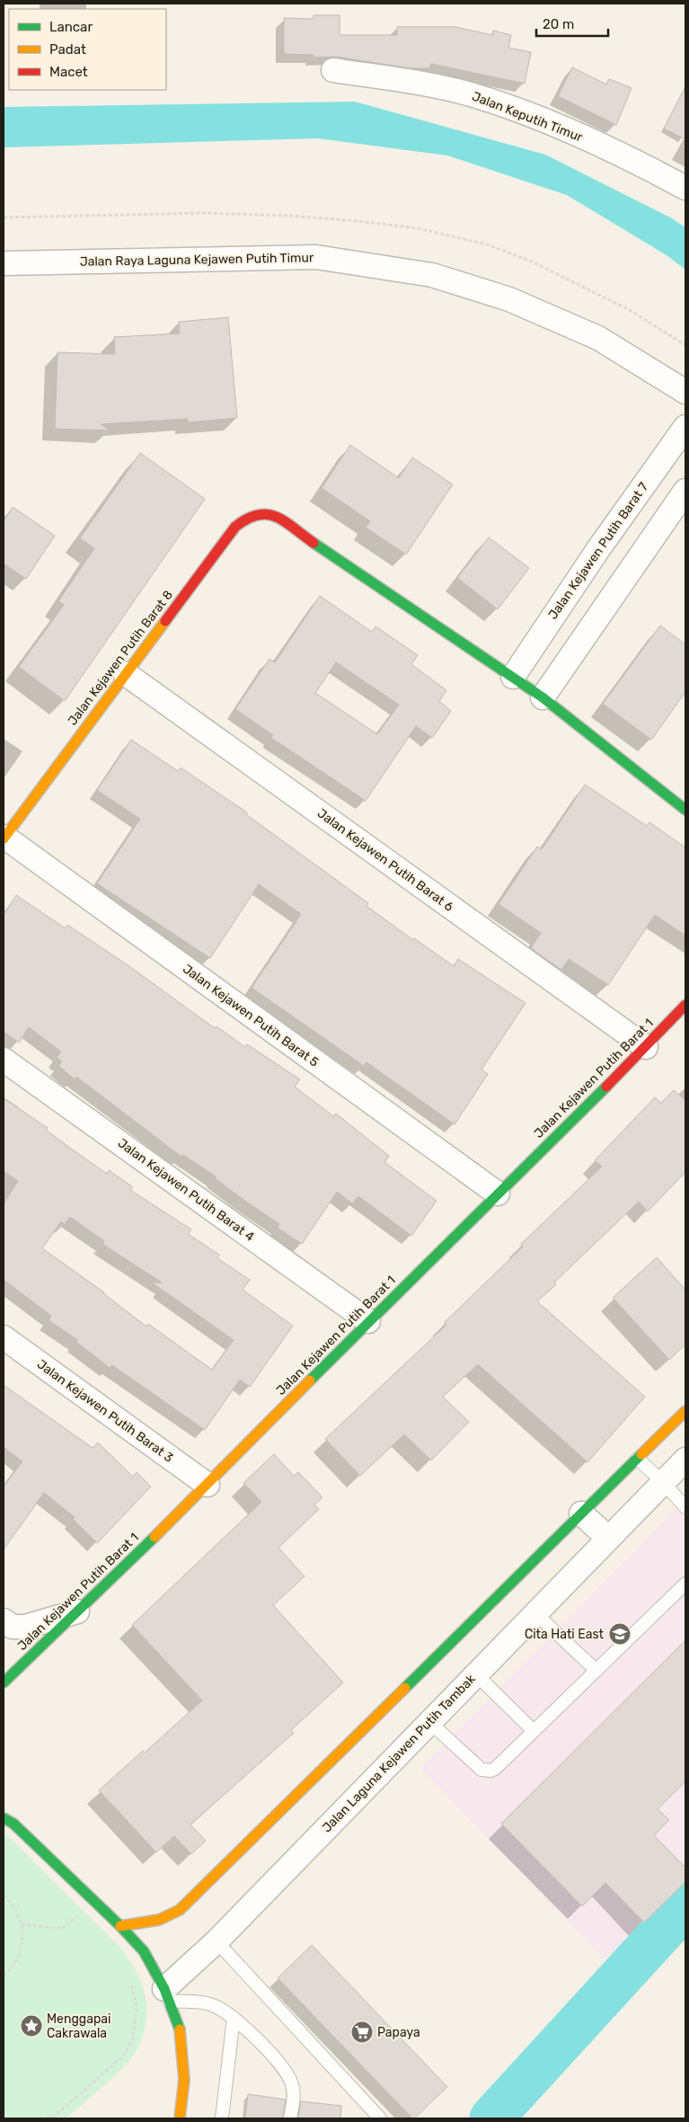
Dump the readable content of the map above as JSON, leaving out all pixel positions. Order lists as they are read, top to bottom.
{
  "streets": {
    "street": [
      "Jalan Keputih Timur",
      "Jalan Raya Laguna Kejawen Putih Timur",
      "Jalan Kejawen Putih Barat 7",
      "Jalan Kejawen Putih Barat 8",
      "Jalan Kejawen Putih Barat 6",
      "Jalan Kejawen Putih Barat 5",
      "Jalan Kejawen Putih Barat 1",
      "Jalan Kejawen Putih Barat 4",
      "Jalan Kejawen Putih Barat 3",
      "Jalan Laguna Kejawen Putih Tambak"
    ]
  },
  "crossings": [
    ["Jalan Kejawen Putih Barat 7", "Jalan Kejawen Putih Barat 8"],
    ["Jalan Kejawen Putih Barat 8", "Jalan Kejawen Putih Barat 6"],
    ["Jalan Kejawen Putih Barat 8", "Jalan Kejawen Putih Barat 5"],
    ["Jalan Kejawen Putih Barat 6", "Jalan Kejawen Putih Barat 1"],
    ["Jalan Kejawen Putih Barat 5", "Jalan Kejawen Putih Barat 1"],
    ["Jalan Kejawen Putih Barat 1", "Jalan Kejawen Putih Barat 4"],
    ["Jalan Kejawen Putih Barat 1", "Jalan Kejawen Putih Barat 3"]
  ],
  "places": {
    "school or university": ["Cita Hati East"],
    "place": ["Menggapai Cakrawala"],
    "supermarket": ["Papaya"]
  },
  "legend": ["Lancar", "Padat", "Macet"],
  "scale_bar": "20 m"
}
